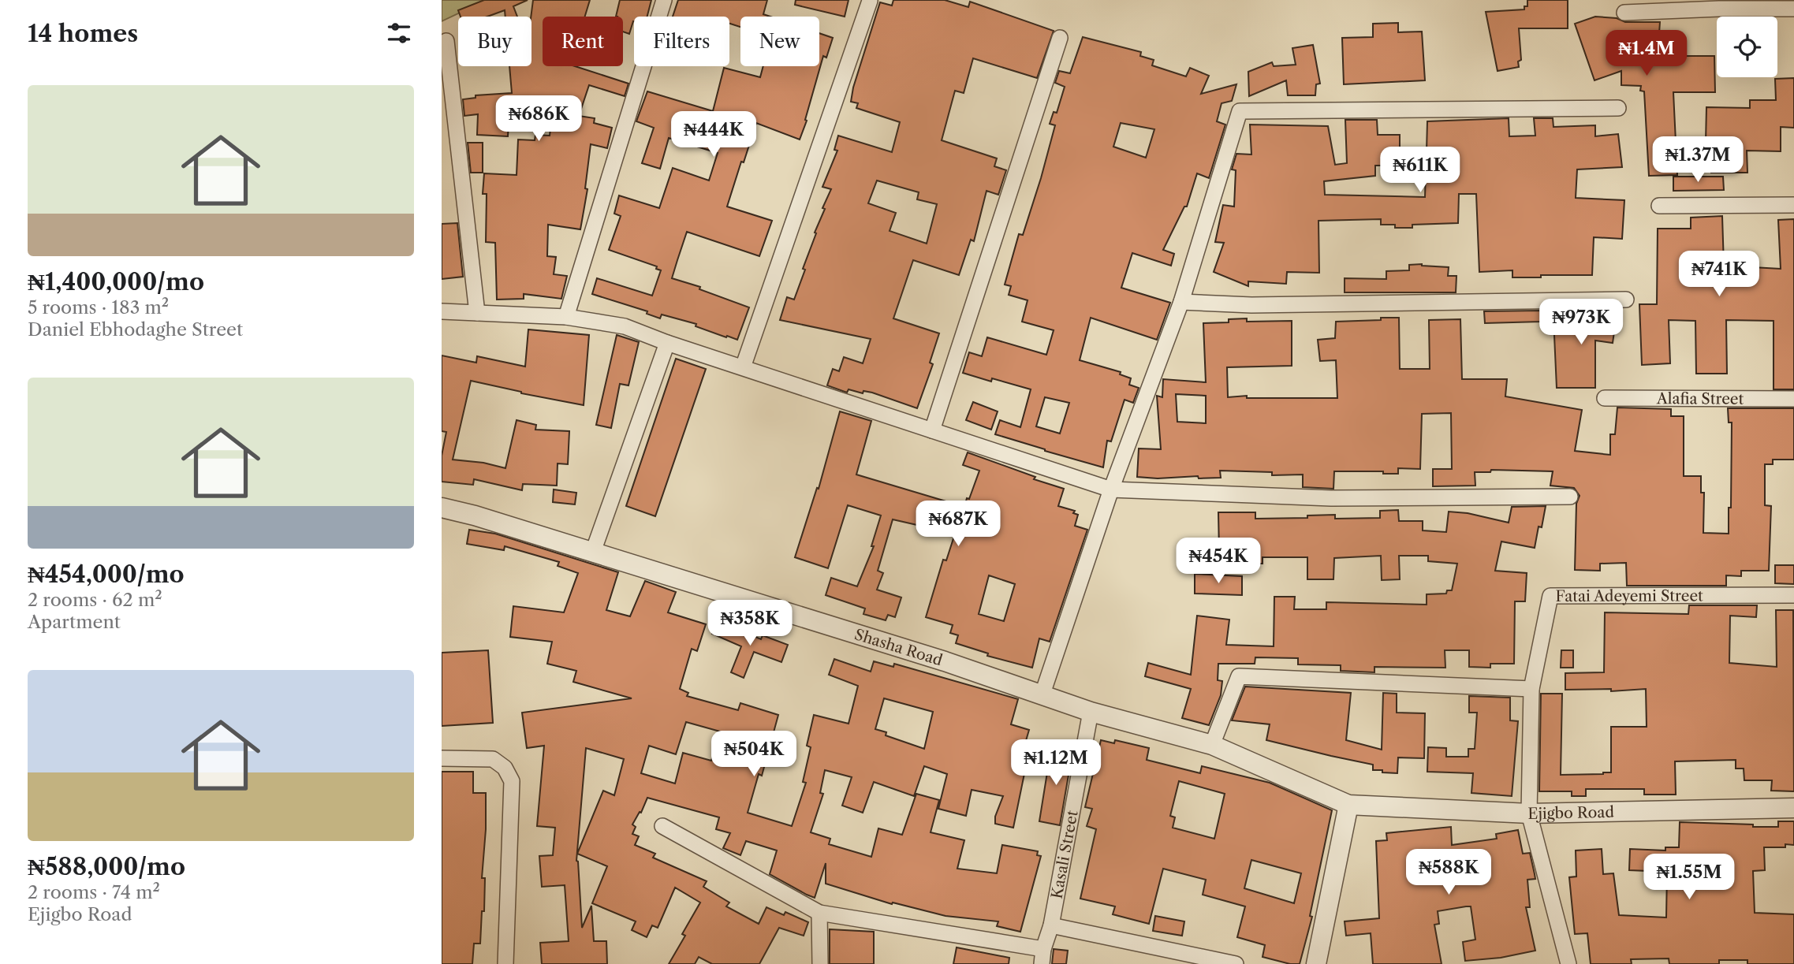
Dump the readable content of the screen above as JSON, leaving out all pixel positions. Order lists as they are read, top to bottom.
{
  "streets": {
    "street": [
      "Alafia Street",
      "Fatai Adeyemi Street",
      "Shasha Road",
      "Ejigbo Road",
      "Kasali Street"
    ]
  },
  "crossings": [
    ["Fatai Adeyemi Street", "Ejigbo Road"],
    ["Shasha Road", "Ejigbo Road"],
    ["Shasha Road", "Kasali Street"]
  ],
  "page": {
    "heading": "14 homes",
    "chip": [
      "Buy",
      "Rent",
      "Filters",
      "New"
    ],
    "price": [
      "₦1.4M",
      "₦686K",
      "₦444K",
      "₦1.37M",
      "₦611K",
      "₦741K",
      "₦973K",
      "₦687K",
      "₦454K",
      "₦358K",
      "₦504K",
      "₦1.12M",
      "₦588K",
      "₦1.55M"
    ],
    "list": [
      {
        "name": "₦1,400,000/mo",
        "note": "5 rooms · 183 m² · Daniel Ebhodaghe Street"
      },
      {
        "name": "₦454,000/mo",
        "note": "2 rooms · 62 m² · Apartment"
      },
      {
        "name": "₦588,000/mo",
        "note": "2 rooms · 74 m² · Ejigbo Road"
      }
    ]
  }
}
